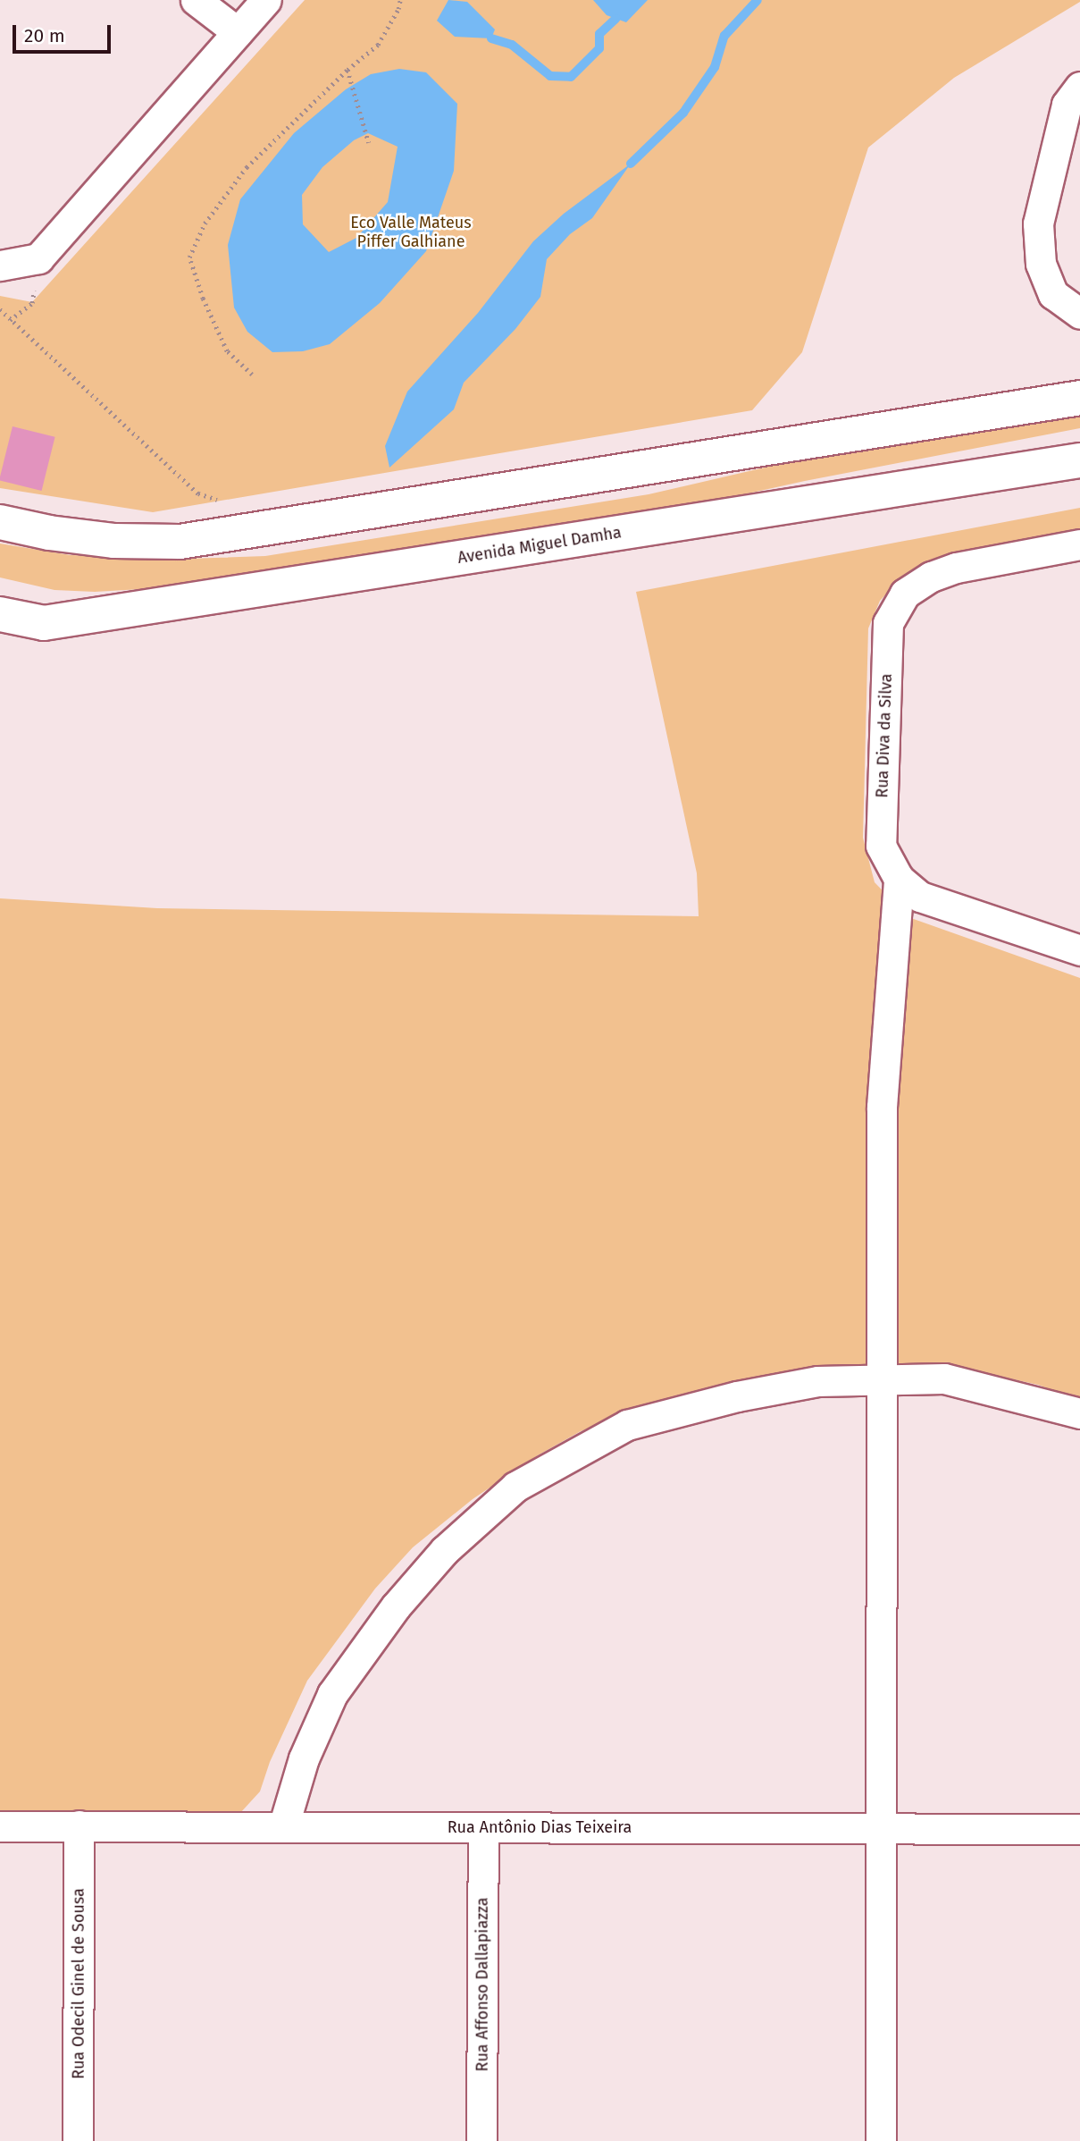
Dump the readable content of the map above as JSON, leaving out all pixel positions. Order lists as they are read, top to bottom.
{
  "streets": {
    "street": [
      "Avenida Miguel Damha",
      "Rua Diva da Silva",
      "Rua Antônio Dias Teixeira",
      "Rua Odecil Ginel de Sousa",
      "Rua Affonso Dallapiazza"
    ]
  },
  "crossings": [
    ["Rua Antônio Dias Teixeira", "Rua Odecil Ginel de Sousa"],
    ["Rua Antônio Dias Teixeira", "Rua Affonso Dallapiazza"]
  ],
  "parks": ["Eco Valle Mateus Piffer Galhiane"],
  "scale_bar": "20 m"
}
